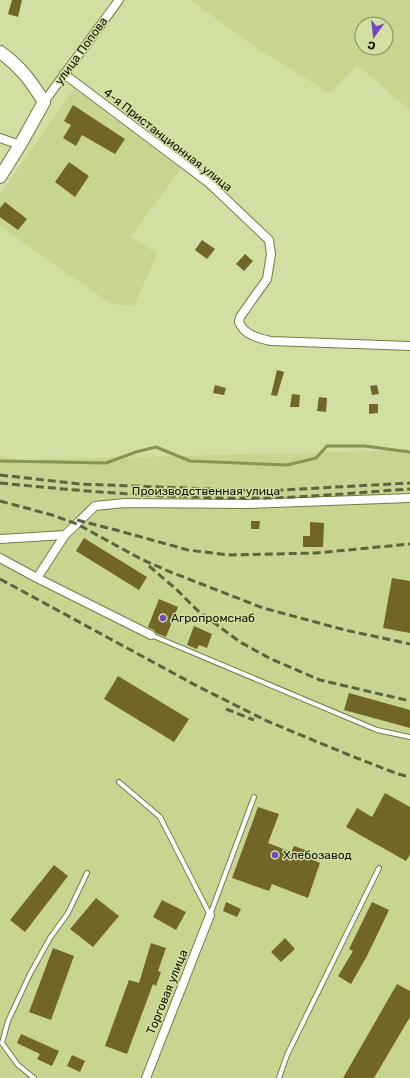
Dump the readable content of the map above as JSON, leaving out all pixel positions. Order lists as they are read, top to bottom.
{
  "streets": {
    "street": [
      "улица Попова",
      "4-я Пристанционная улица",
      "Производственная улица",
      "Торговая улица"
    ]
  },
  "crossings": [
    ["улица Попова", "4-я Пристанционная улица"]
  ],
  "places": ["Агропромснаб", "Хлебозавод"],
  "north": "bottom"
}
